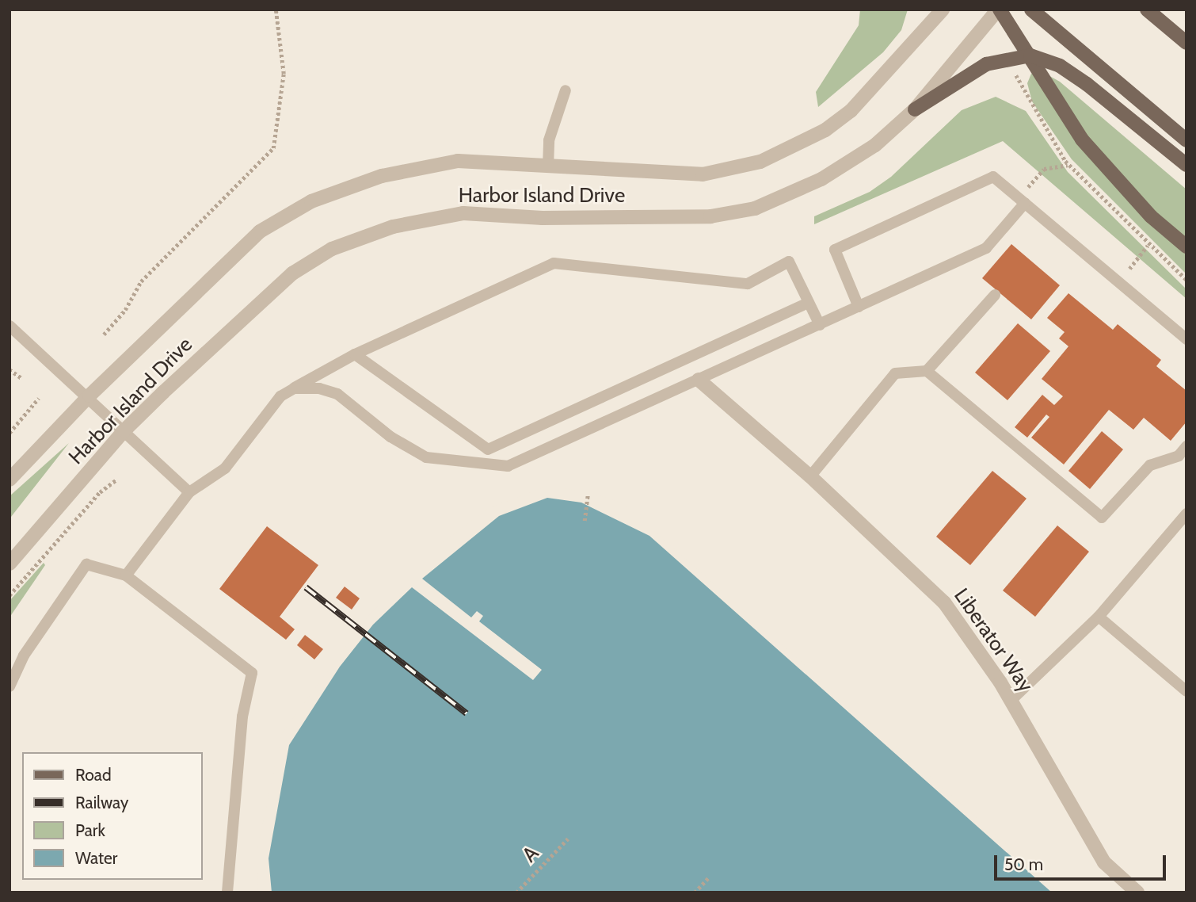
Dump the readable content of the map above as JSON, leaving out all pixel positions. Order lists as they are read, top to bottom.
{
  "streets": {
    "street": ["Harbor Island Drive", "Liberator Way"],
    "path": ["A"]
  },
  "legend": [
    "Road",
    "Railway",
    "Park",
    "Water"
  ],
  "scale_bar": "50 m"
}
